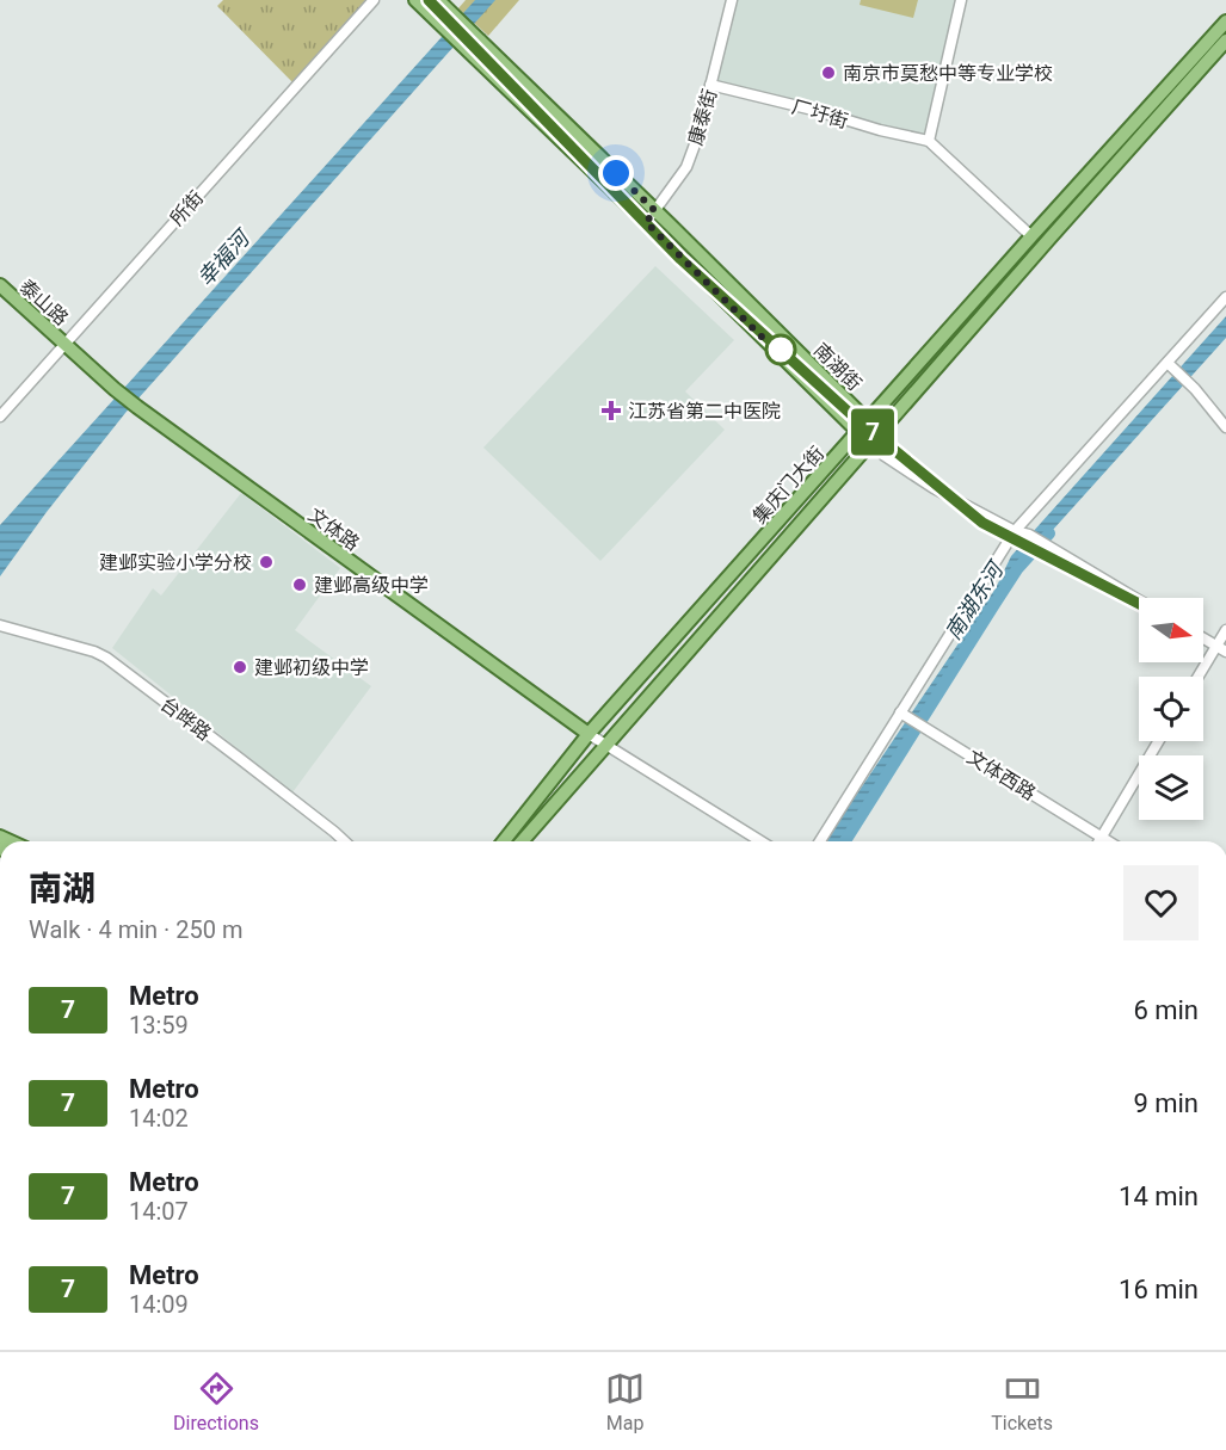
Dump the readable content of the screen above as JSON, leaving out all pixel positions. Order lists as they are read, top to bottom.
{
  "streets": {
    "main road": [
      "泰山路",
      "南湖街",
      "集庆门大街",
      "文体路"
    ],
    "street": [
      "厂圩街",
      "康泰街",
      "所街",
      "台晔路",
      "文体西路"
    ]
  },
  "crossings": [
    ["厂圩街", "康泰街"],
    ["康泰街", "南湖街"],
    ["所街", "泰山路"],
    ["所街", "文体路"],
    ["泰山路", "文体路"],
    ["南湖街", "集庆门大街"],
    ["集庆门大街", "文体路"]
  ],
  "water": ["幸福河", "南湖东河"],
  "places": {
    "other": [
      "南京市莫愁中等专业学校",
      "建邺实验小学分校",
      "建邺高级中学",
      "建邺初级中学"
    ],
    "health": ["江苏省第二中医院"]
  },
  "lines": ["metro line 7"],
  "north": "right",
  "page": {
    "on_map": "7",
    "heading": ["南湖", "Walk · 4 min · 250 m"],
    "list": [
      {
        "mark": "7",
        "name": "Metro",
        "note": "13:59",
        "value": "6 min"
      },
      {
        "mark": "7",
        "name": "Metro",
        "note": "14:02",
        "value": "9 min"
      },
      {
        "mark": "7",
        "name": "Metro",
        "note": "14:07",
        "value": "14 min"
      },
      {
        "mark": "7",
        "name": "Metro",
        "note": "14:09",
        "value": "16 min"
      }
    ],
    "tabs": ["Directions", "Map", "Tickets"]
  }
}
